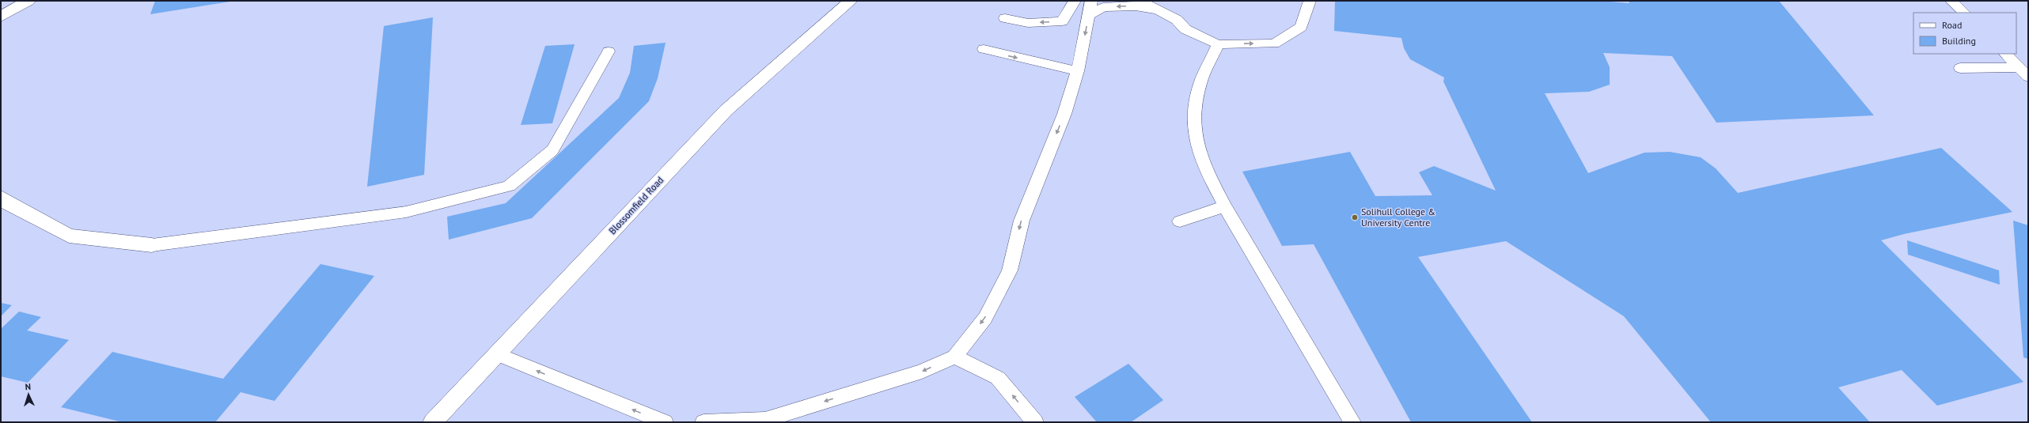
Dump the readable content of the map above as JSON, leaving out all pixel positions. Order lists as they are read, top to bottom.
{
  "streets": {
    "main road": ["Blossomfield Road"]
  },
  "places": ["Solihull College & University Centre"],
  "legend": ["Road", "Building"],
  "north": "top"
}
